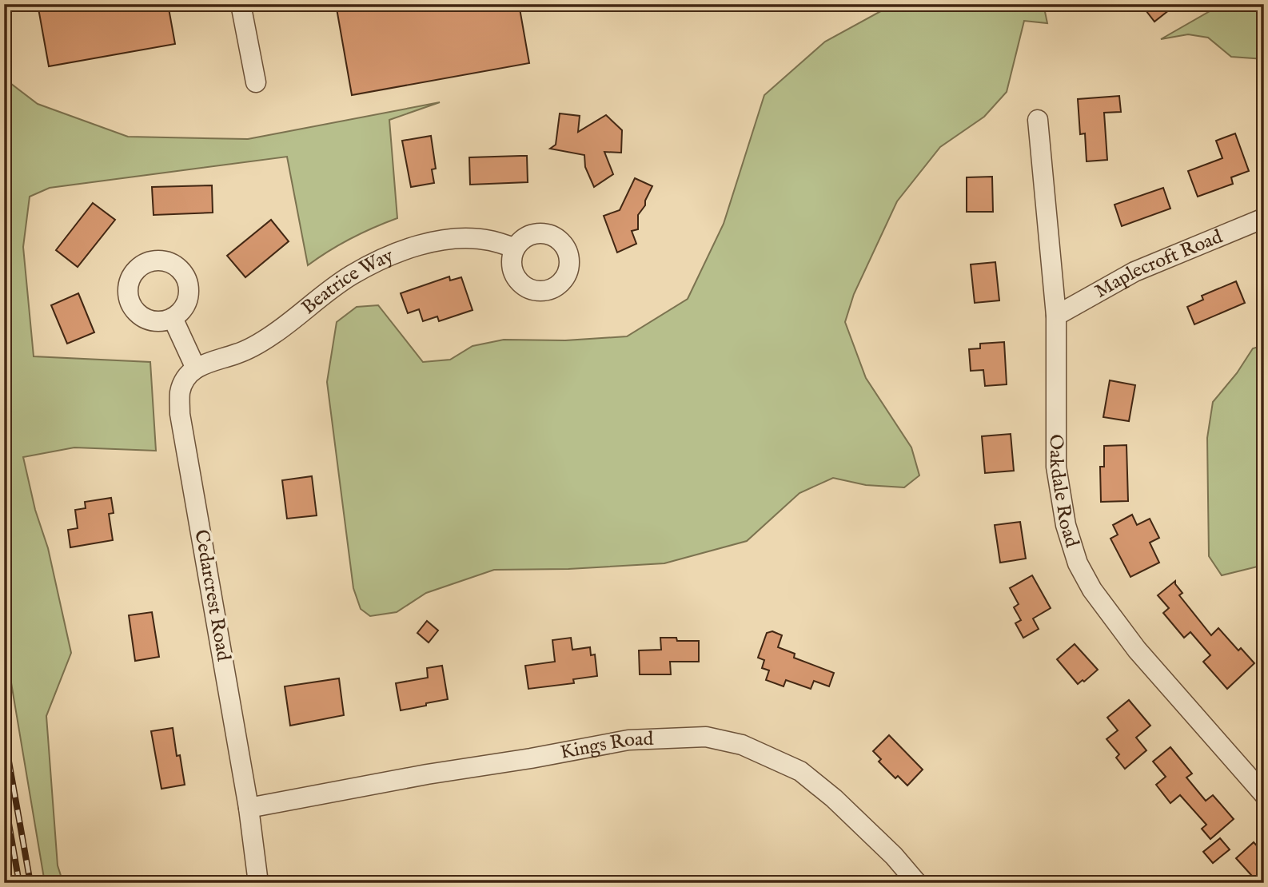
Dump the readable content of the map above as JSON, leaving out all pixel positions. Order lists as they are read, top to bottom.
{
  "streets": {
    "street": [
      "Maplecroft Road",
      "Beatrice Way",
      "Oakdale Road",
      "Cedarcrest Road",
      "Kings Road"
    ]
  },
  "crossings": [
    ["Maplecroft Road", "Oakdale Road"],
    ["Beatrice Way", "Cedarcrest Road"],
    ["Cedarcrest Road", "Kings Road"]
  ]
}
